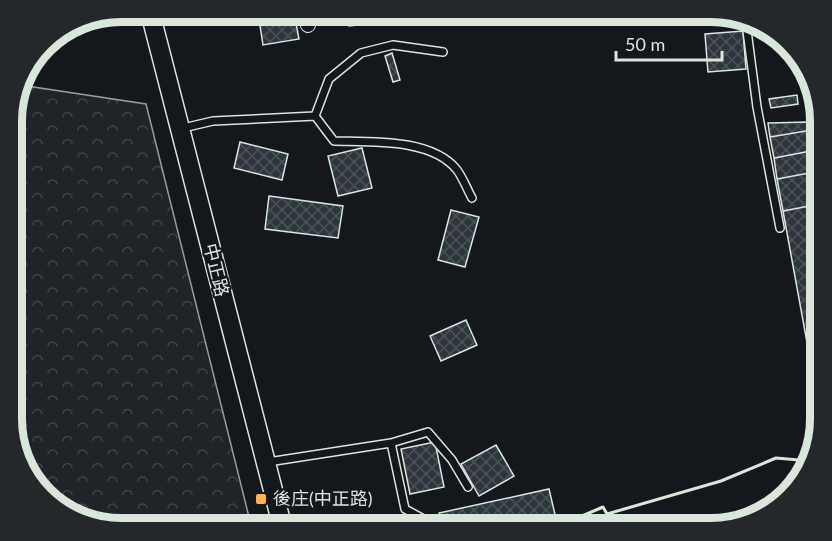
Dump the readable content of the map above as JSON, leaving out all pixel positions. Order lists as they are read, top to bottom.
{
  "streets": {
    "main road": ["中正路"]
  },
  "places": {
    "transit": ["後庄(中正路)"]
  },
  "scale_bar": "50 m"
}
